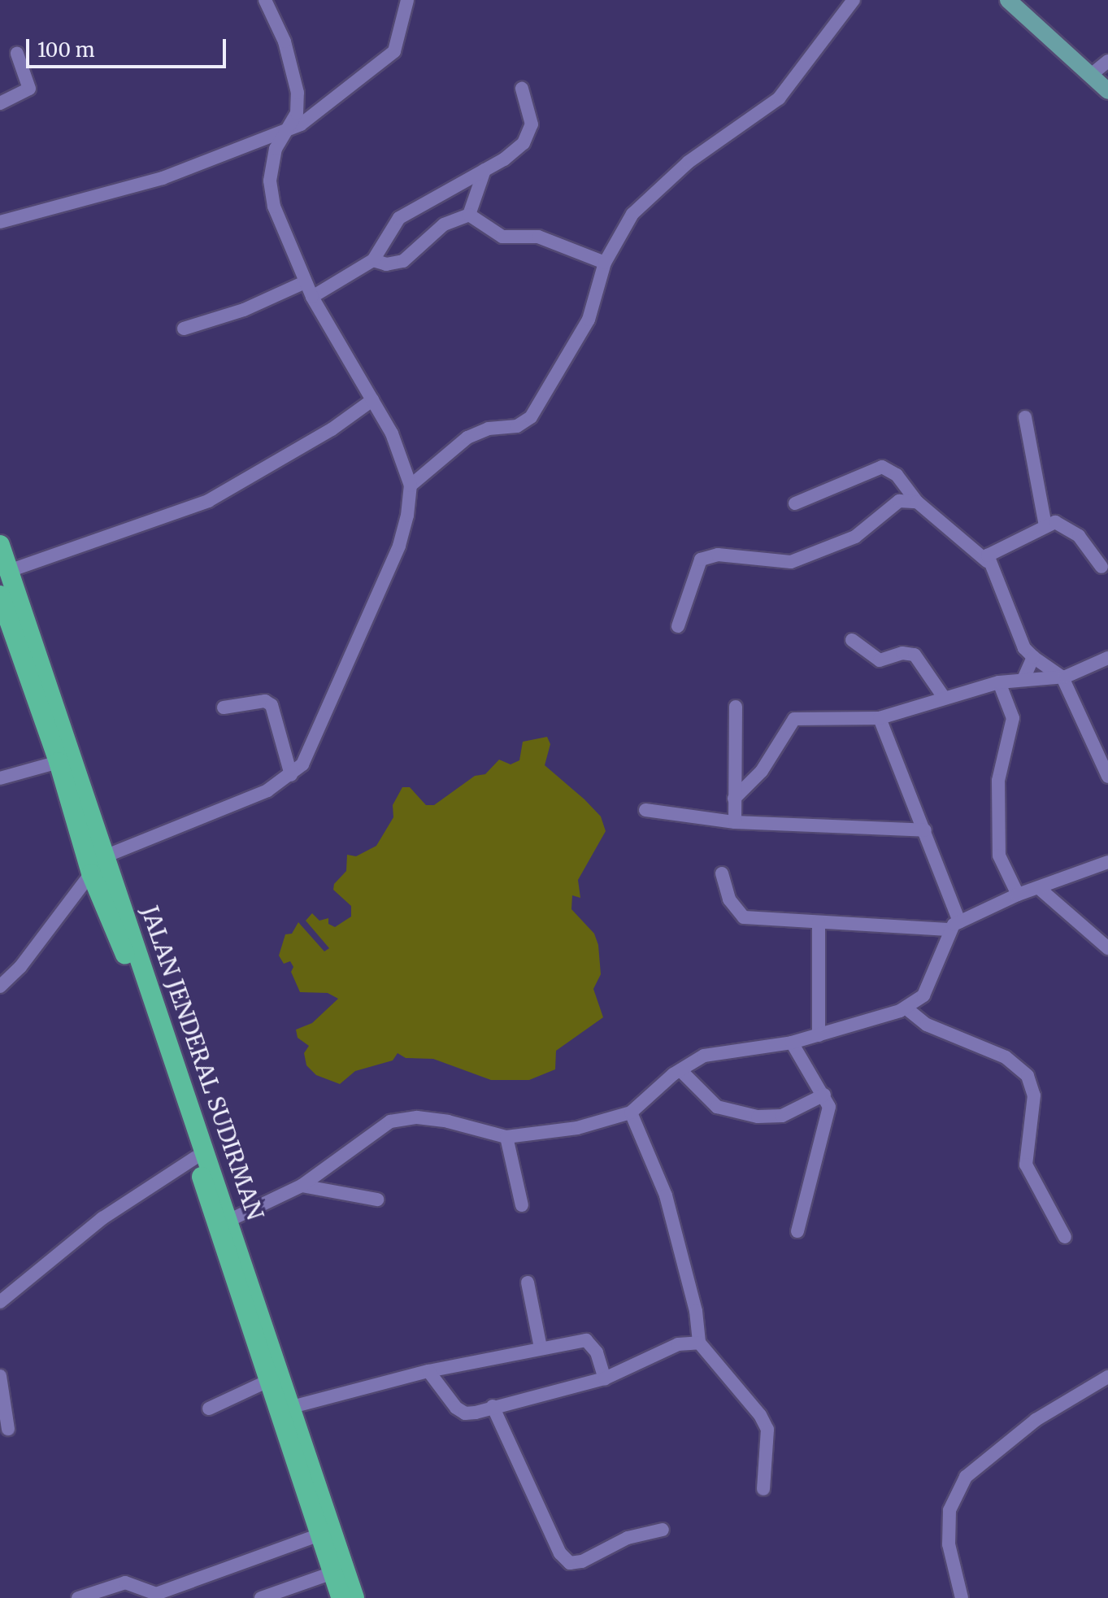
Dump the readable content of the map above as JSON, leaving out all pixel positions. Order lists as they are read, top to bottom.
{
  "streets": {
    "highway": ["JALAN JENDERAL SUDIRMAN"]
  },
  "scale_bar": "100 m"
}
